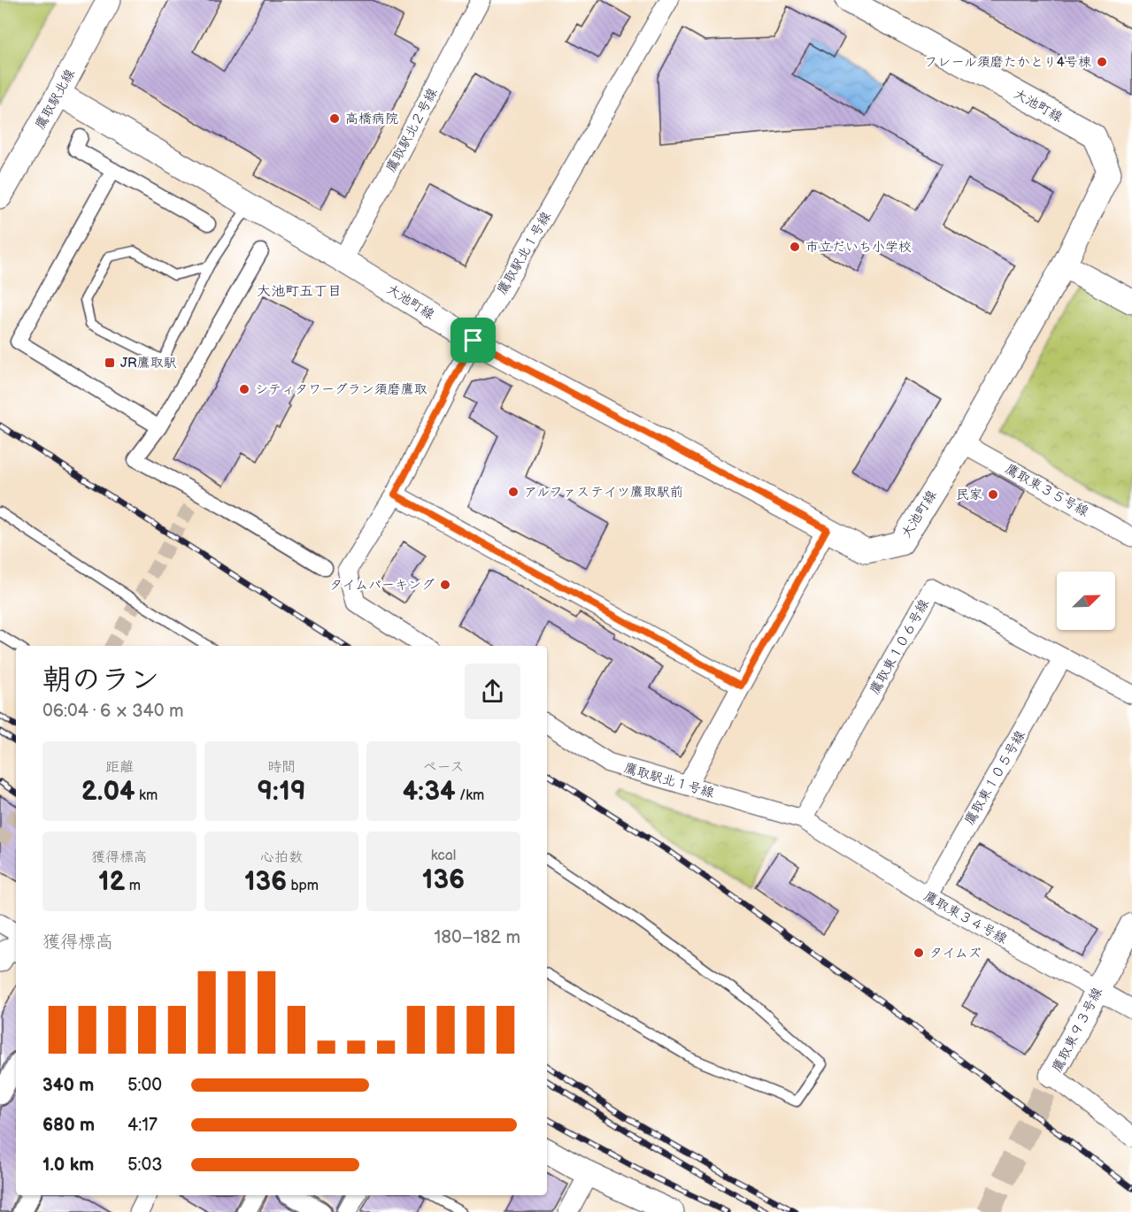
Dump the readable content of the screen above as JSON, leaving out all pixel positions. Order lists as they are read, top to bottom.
{
  "streets": {
    "street": [
      "鷹取駅北線",
      "大池町線",
      "鷹取駅北２号線",
      "鷹取駅北１号線",
      "鷹取東３５号線",
      "鷹取東１０６号線",
      "鷹取東１０５号線",
      "鷹取東３４号線",
      "鷹取東９３号線"
    ]
  },
  "crossings": [
    ["鷹取駅北線", "大池町線"],
    ["大池町線", "鷹取駅北２号線"],
    ["大池町線", "鷹取駅北１号線"],
    ["大池町線", "鷹取東３５号線"],
    ["鷹取駅北１号線", "鷹取東１０６号線"],
    ["鷹取駅北１号線", "鷹取東３４号線"],
    ["鷹取東１０６号線", "鷹取東１０５号線"],
    ["鷹取東１０６号線", "鷹取東３４号線"],
    ["鷹取東１０５号線", "鷹取東３４号線"],
    ["鷹取東３４号線", "鷹取東９３号線"]
  ],
  "districts": ["大池町五丁目"],
  "places": {
    "other": [
      "フレール須磨たかとり4号棟",
      "高橋病院",
      "市立だいち小学校",
      "シティタワーグラン須磨鷹取",
      "アルファステイツ鷹取駅前",
      "民家",
      "タイムパーキング",
      "タイムズ"
    ],
    "transit": ["JR鷹取駅"]
  },
  "north": "top right",
  "page": {
    "heading": ["朝のラン", "06:04 · 6 × 340 m"],
    "stats": [
      ["距離", "2.04 km"],
      ["時間", "9:19"],
      ["ペース", "4:34 /km"],
      ["獲得標高", "12 m"],
      ["心拍数", "136 bpm"],
      ["kcal", "136"]
    ],
    "chart": ["獲得標高", "180–182 m"],
    "list": [
      {
        "name": "340 m",
        "note": "5:00"
      },
      {
        "name": "680 m",
        "note": "4:17"
      },
      {
        "name": "1.0 km",
        "note": "5:03"
      }
    ]
  }
}
